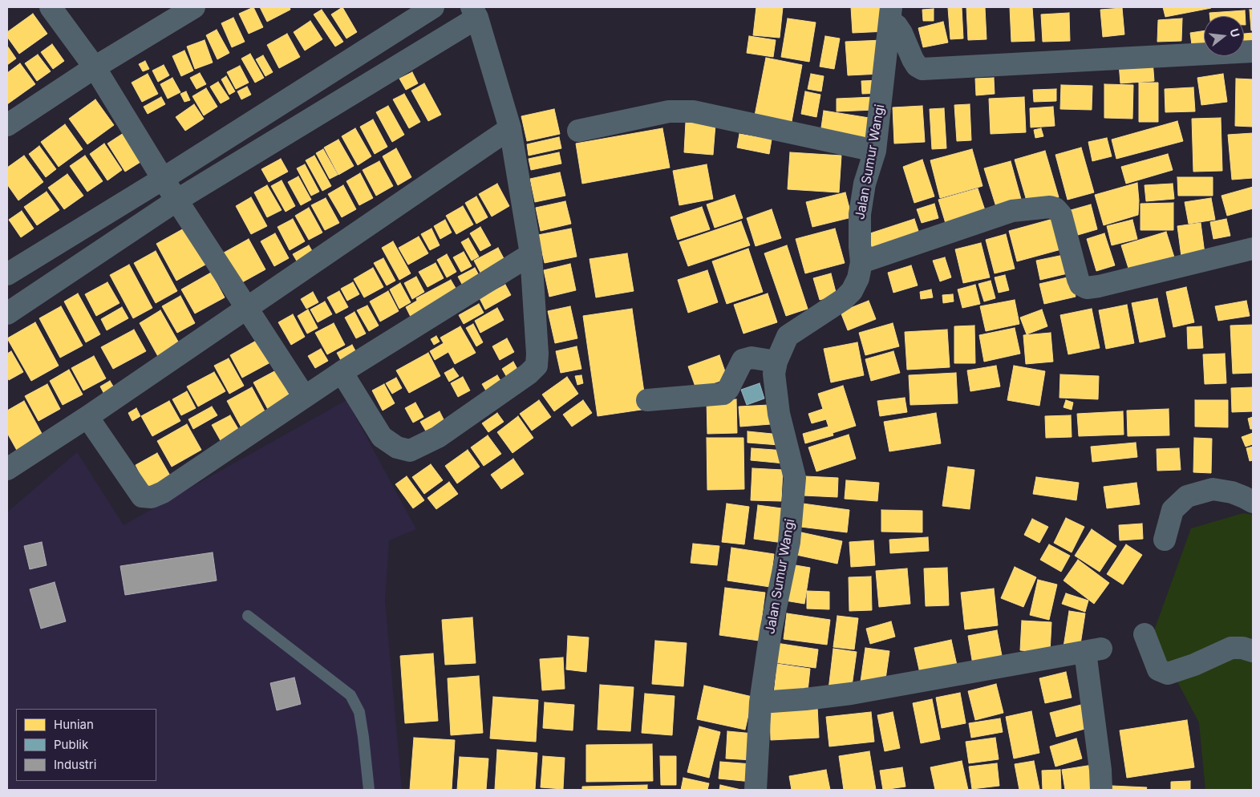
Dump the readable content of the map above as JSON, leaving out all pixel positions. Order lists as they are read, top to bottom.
{
  "streets": {
    "street": ["Jalan Sumur Wangi"]
  },
  "legend": ["Hunian", "Publik", "Industri"],
  "north": "right"
}
